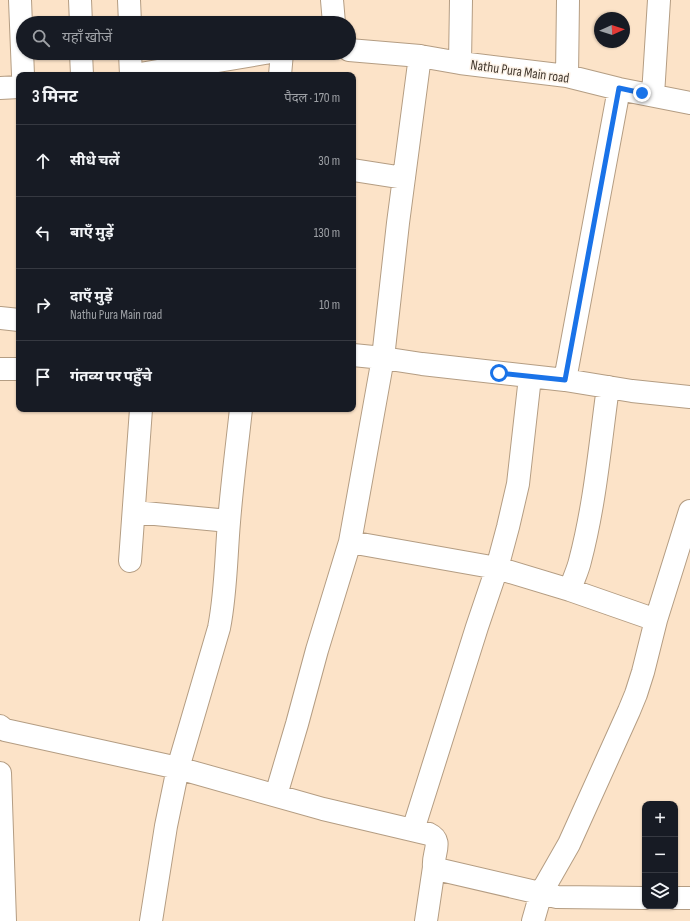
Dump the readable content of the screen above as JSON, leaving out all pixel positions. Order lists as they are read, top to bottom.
{
  "streets": {
    "street": ["Nathu Pura Main road"]
  },
  "north": "right",
  "page": {
    "search": "यहाँ खोजें",
    "heading": ["3 मिनट", "पैदल · 170 m"],
    "list": [
      ["सीधे चलें", "30 m"],
      ["बाएँ मुड़ें", "130 m"],
      ["दाएँ मुड़ें", "Nathu Pura Main road", "10 m"],
      "गंतव्य पर पहुँचे"
    ],
    "map_buttons": ["+", "−"]
  }
}
